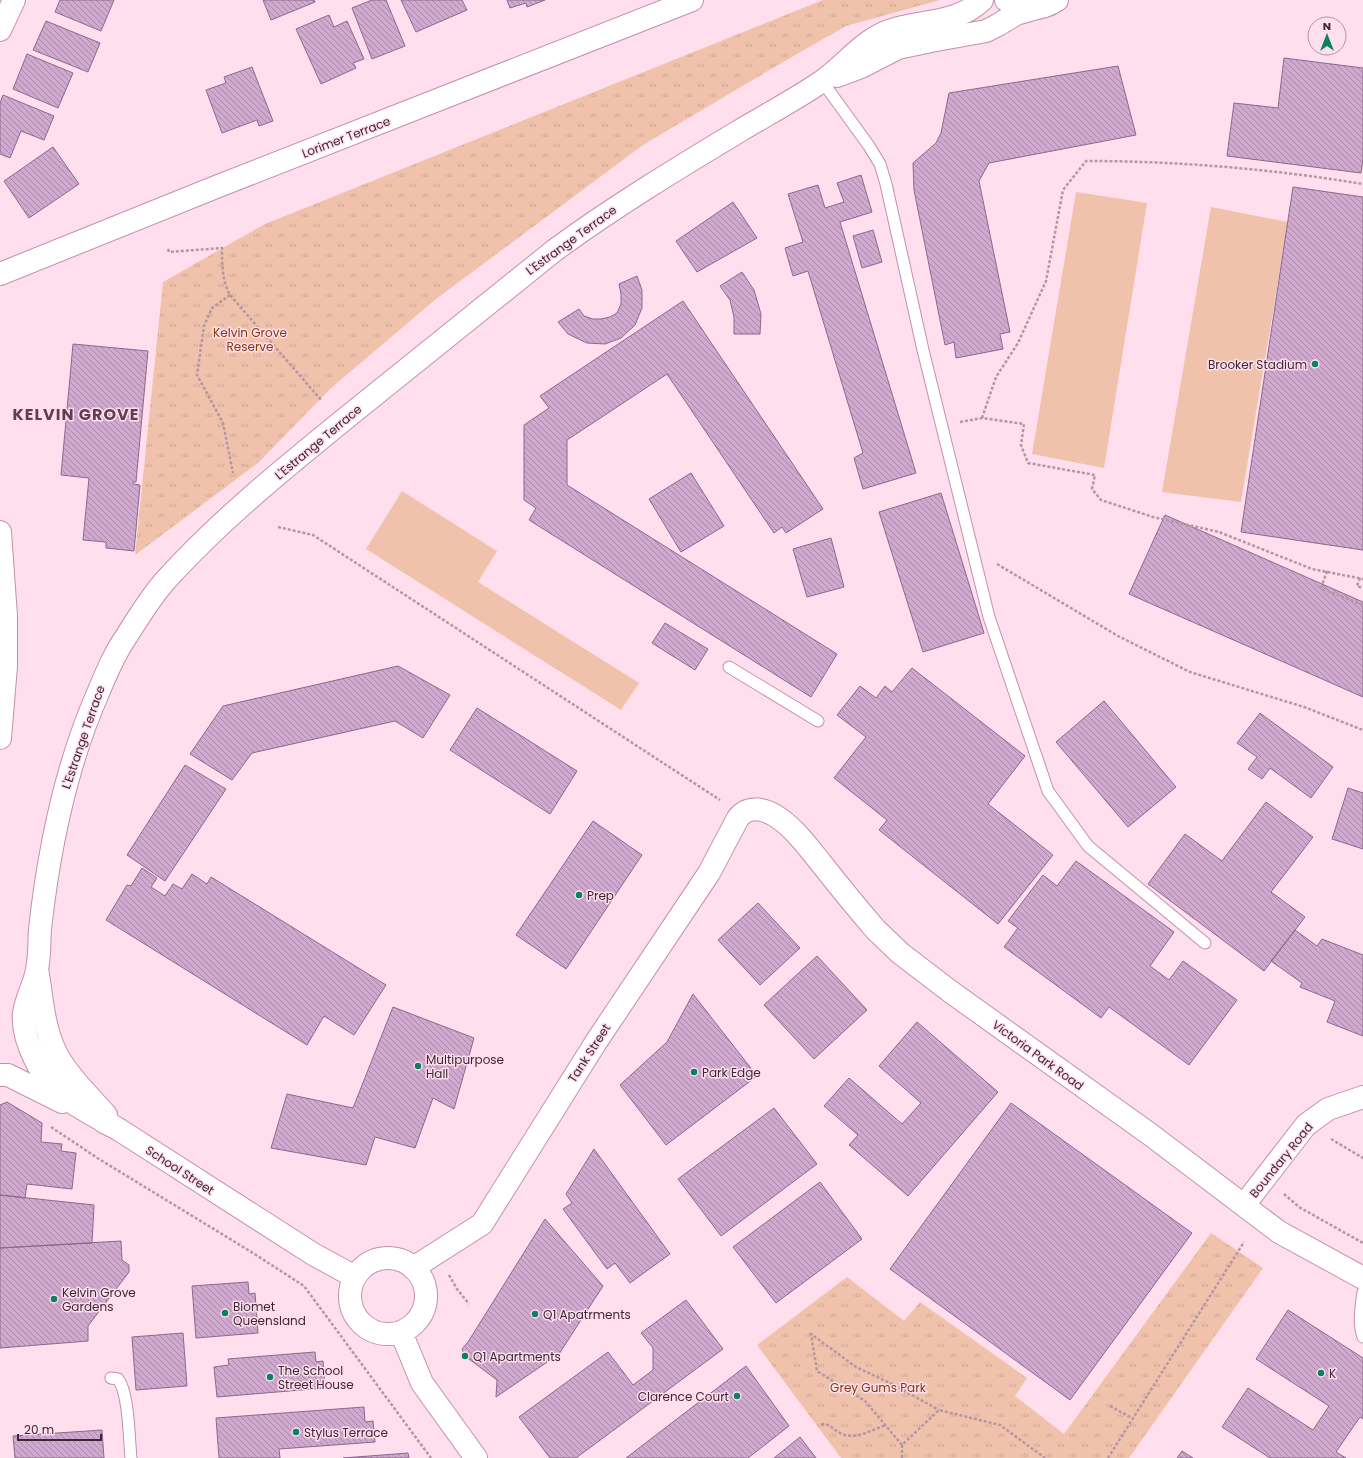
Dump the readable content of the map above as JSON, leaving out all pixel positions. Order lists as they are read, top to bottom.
{
  "streets": {
    "street": [
      "Lorimer Terrace",
      "L'Estrange Terrace",
      "Tank Street",
      "Victoria Park Road",
      "Boundary Road",
      "School Street"
    ]
  },
  "crossings": [
    ["L'Estrange Terrace", "School Street"],
    ["Tank Street", "Victoria Park Road"],
    ["Tank Street", "School Street"],
    ["Victoria Park Road", "Boundary Road"]
  ],
  "districts": ["KELVIN GROVE"],
  "parks": ["Kelvin Grove Reserve", "Grey Gums Park"],
  "places": [
    "Brooker Stadium",
    "Prep",
    "Multipurpose Hall",
    "Park Edge",
    "Kelvin Grove Gardens",
    "Biomet Queensland",
    "Q1 Apatrments",
    "Q1 Apartments",
    "K",
    "The School Street House",
    "Clarence Court",
    "Stylus Terrace"
  ],
  "scale_bar": "20 m",
  "north": "top"
}
